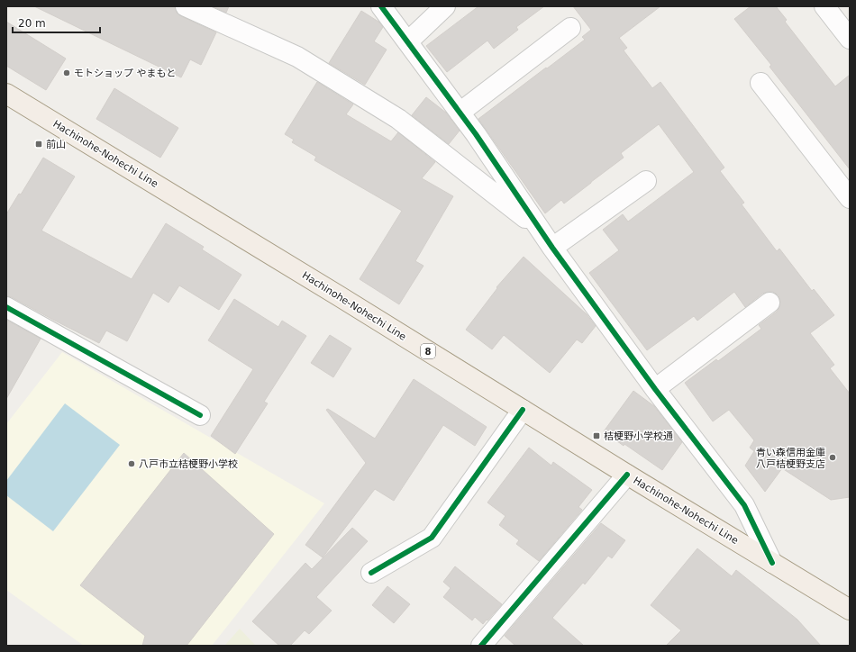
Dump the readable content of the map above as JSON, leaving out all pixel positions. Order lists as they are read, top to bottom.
{
  "streets": {
    "main road": ["Hachinohe-Nohechi Line", "8"]
  },
  "places": {
    "other": ["モトショップ やまもと", "青い森信用金庫 八戸桔梗野支店", "八戸市立桔梗野小学校"],
    "transit": ["前山", "桔梗野小学校通"]
  },
  "scale_bar": "20 m"
}
